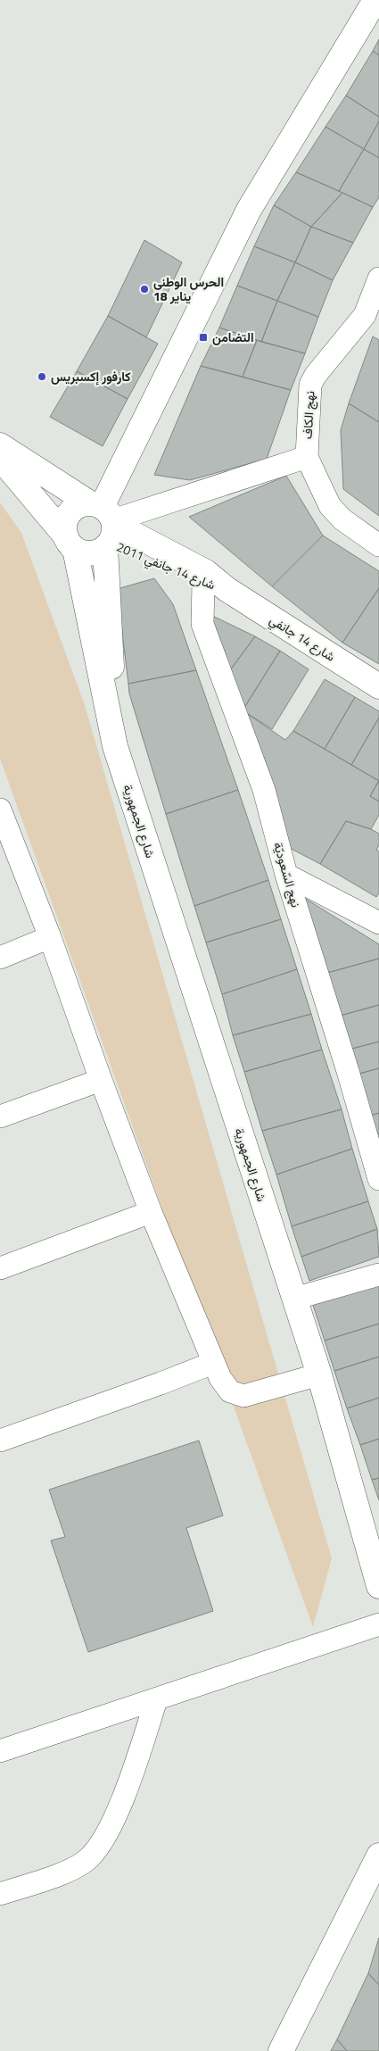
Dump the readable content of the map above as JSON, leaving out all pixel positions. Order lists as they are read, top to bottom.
{
  "streets": {
    "street": [
      "نهج الكاف",
      "شارع 14 جانفي 2011",
      "شارع 14 جانفي",
      "شارع الجمهورية",
      "نهج السّعوديّة"
    ]
  },
  "crossings": [
    ["شارع 14 جانفي 2011", "شارع 14 جانفي"],
    ["شارع 14 جانفي 2011", "شارع الجمهورية"],
    ["شارع 14 جانفي 2011", "نهج السّعوديّة"]
  ],
  "places": {
    "other": ["الحرس الوطني 18 يناير", "كارفور إكسبريس"],
    "transit": ["التضامن"]
  }
}
